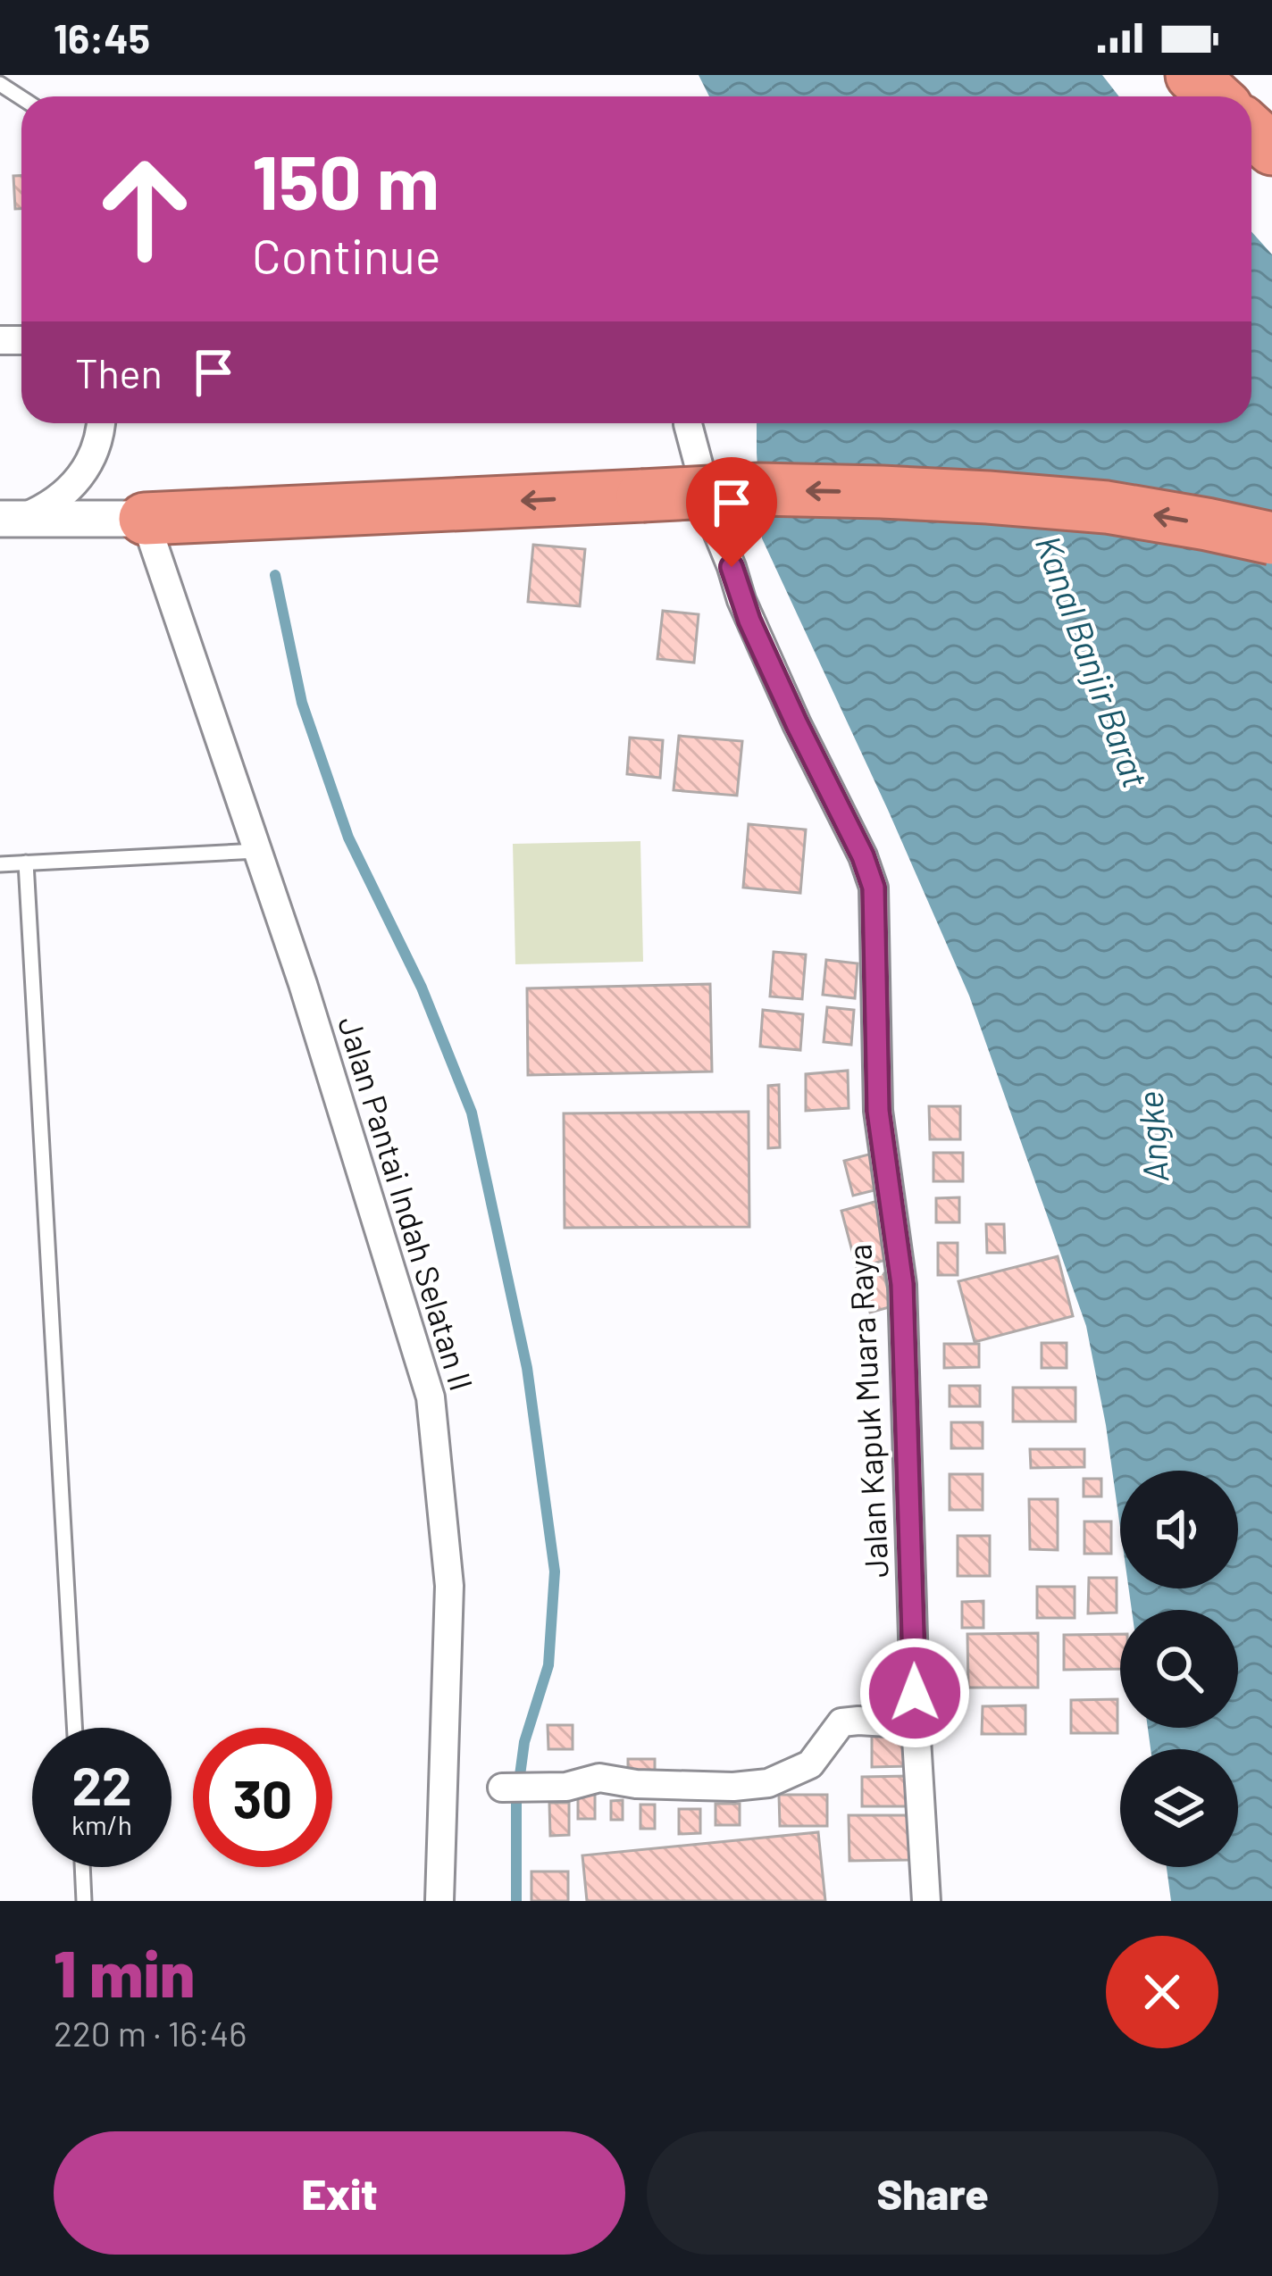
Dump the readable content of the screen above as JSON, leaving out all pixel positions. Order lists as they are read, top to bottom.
{
  "streets": {
    "street": ["Jalan Pantai Indah Selatan II", "Jalan Kapuk Muara Raya"]
  },
  "water": ["Kanal Banjir Barat", "Angke"],
  "page": {
    "status": "16:45",
    "turn": ["150 m", "Continue"],
    "then": "Then",
    "speed": "22 km/h",
    "limit": "30",
    "heading": ["1 min", "220 m · 16:46"],
    "buttons": ["Exit", "Share"]
  }
}
